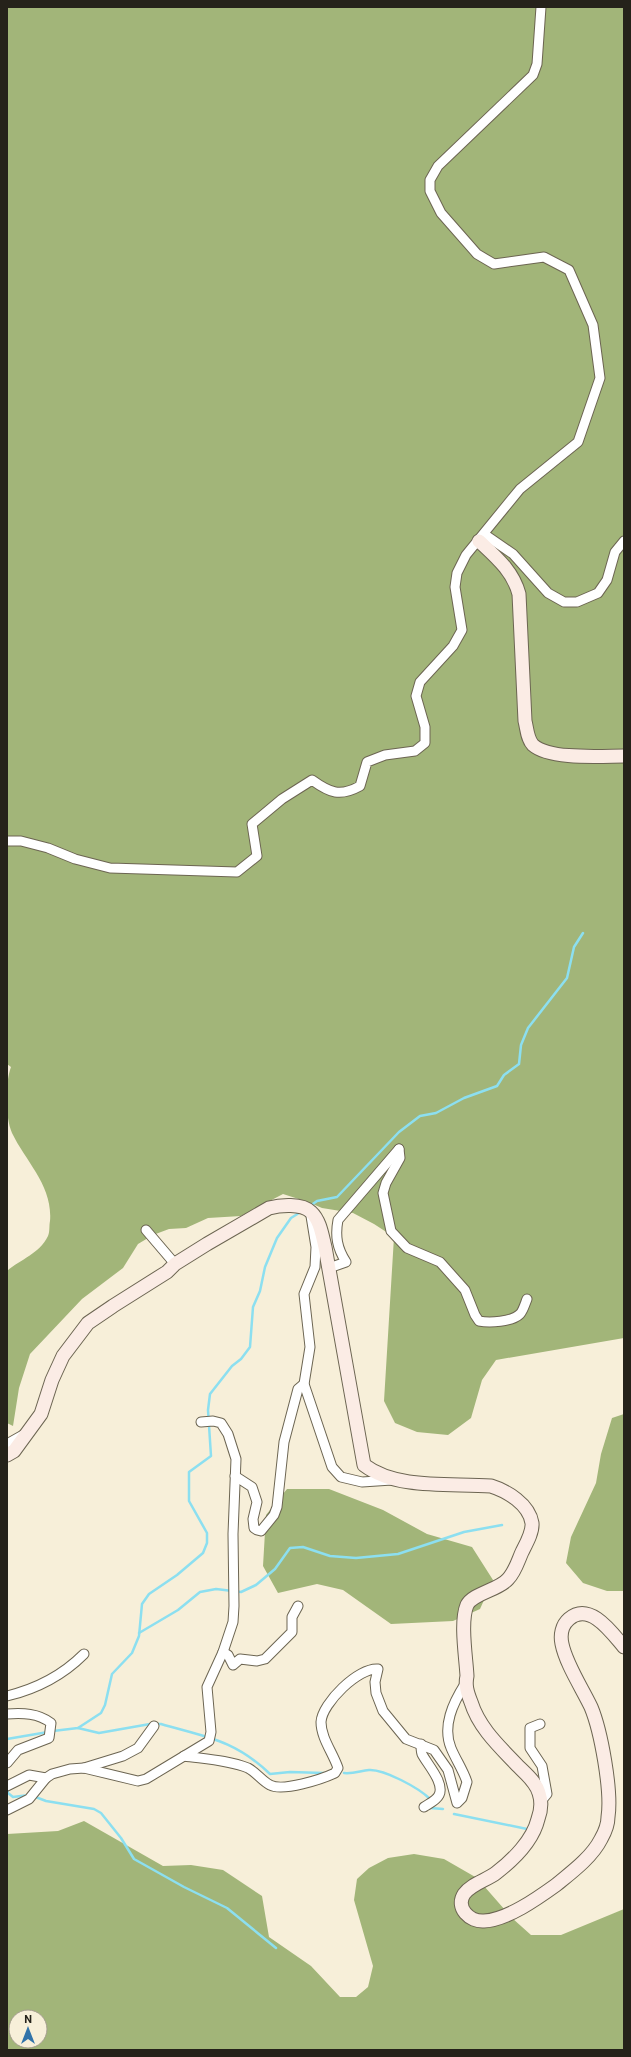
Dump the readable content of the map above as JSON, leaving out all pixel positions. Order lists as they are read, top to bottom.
{
  "north": "top"
}
